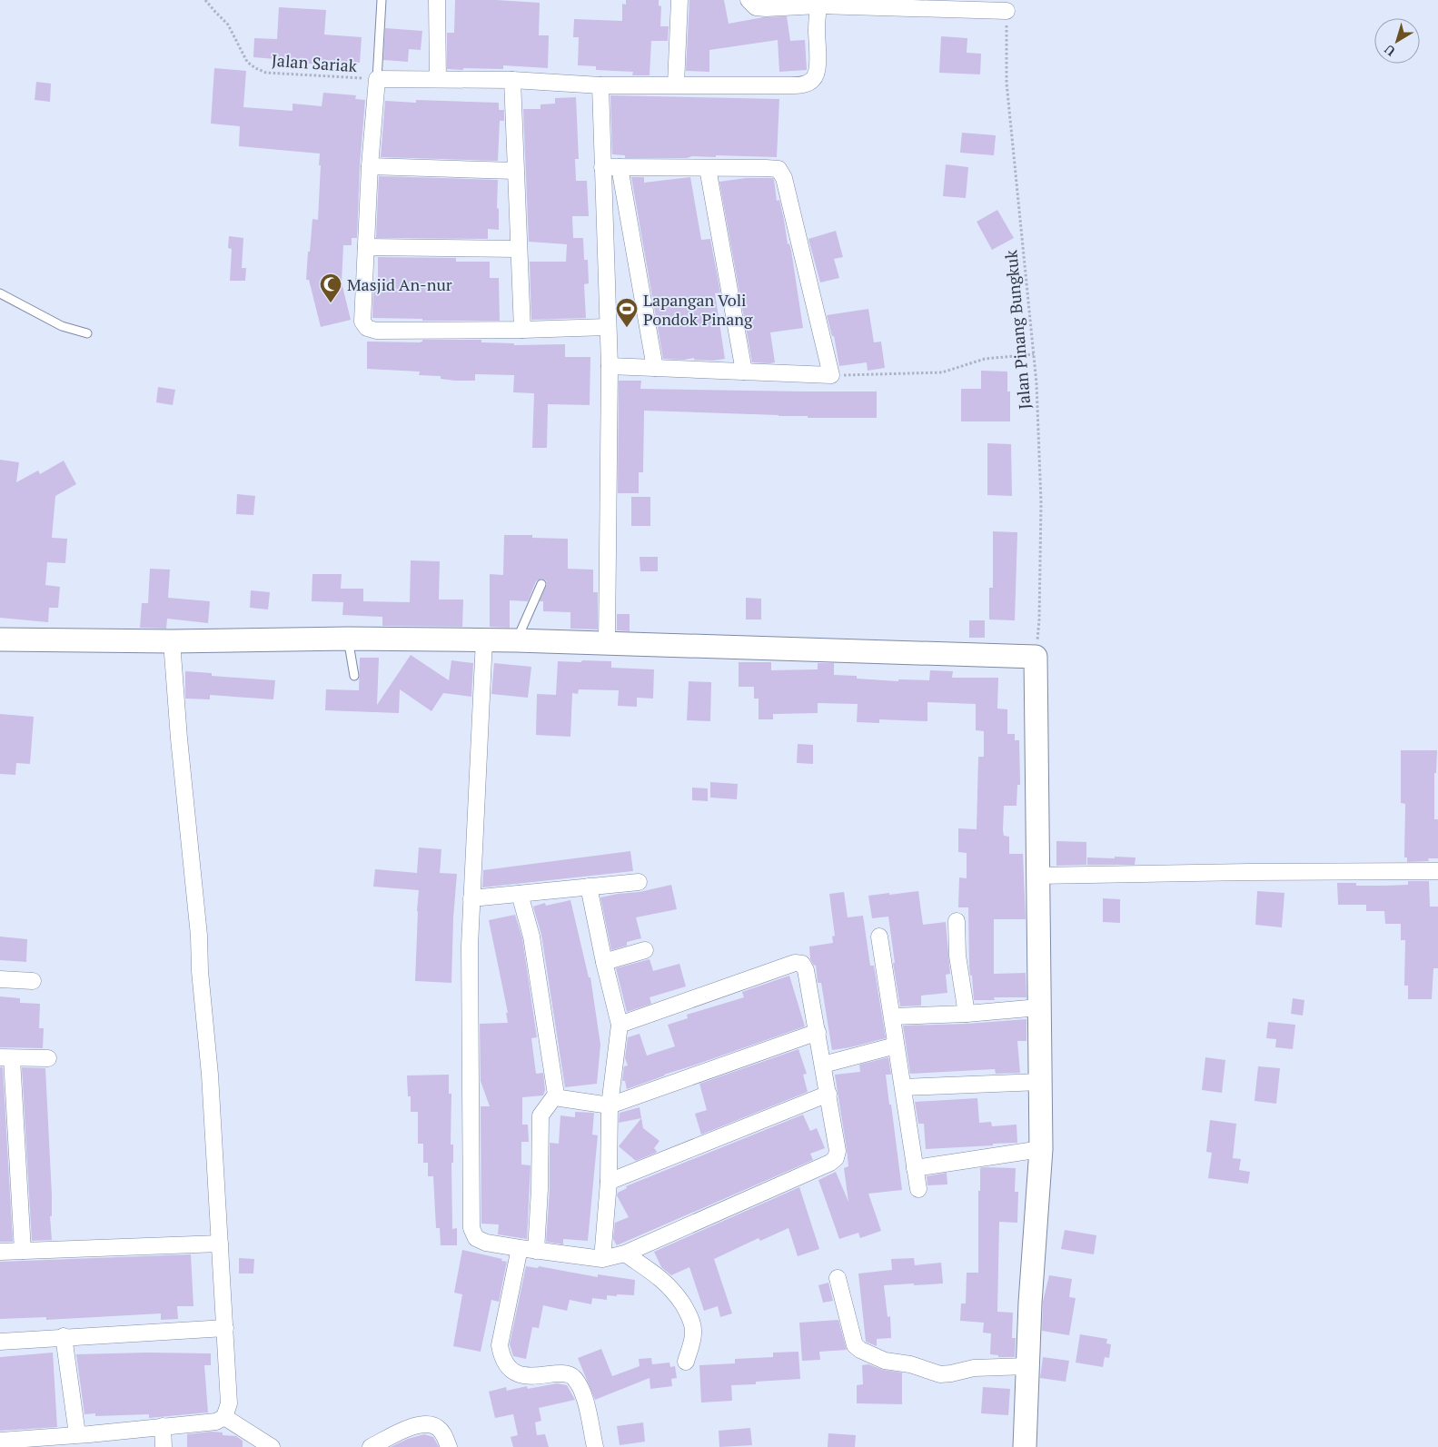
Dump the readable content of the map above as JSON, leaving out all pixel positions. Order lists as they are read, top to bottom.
{
  "streets": {
    "path": ["Jalan Sariak", "Jalan Pinang Bungkuk"]
  },
  "places": {
    "mosque": ["Masjid An-nur"],
    "sports": ["Lapangan Voli Pondok Pinang"]
  },
  "north": "bottom left"
}
